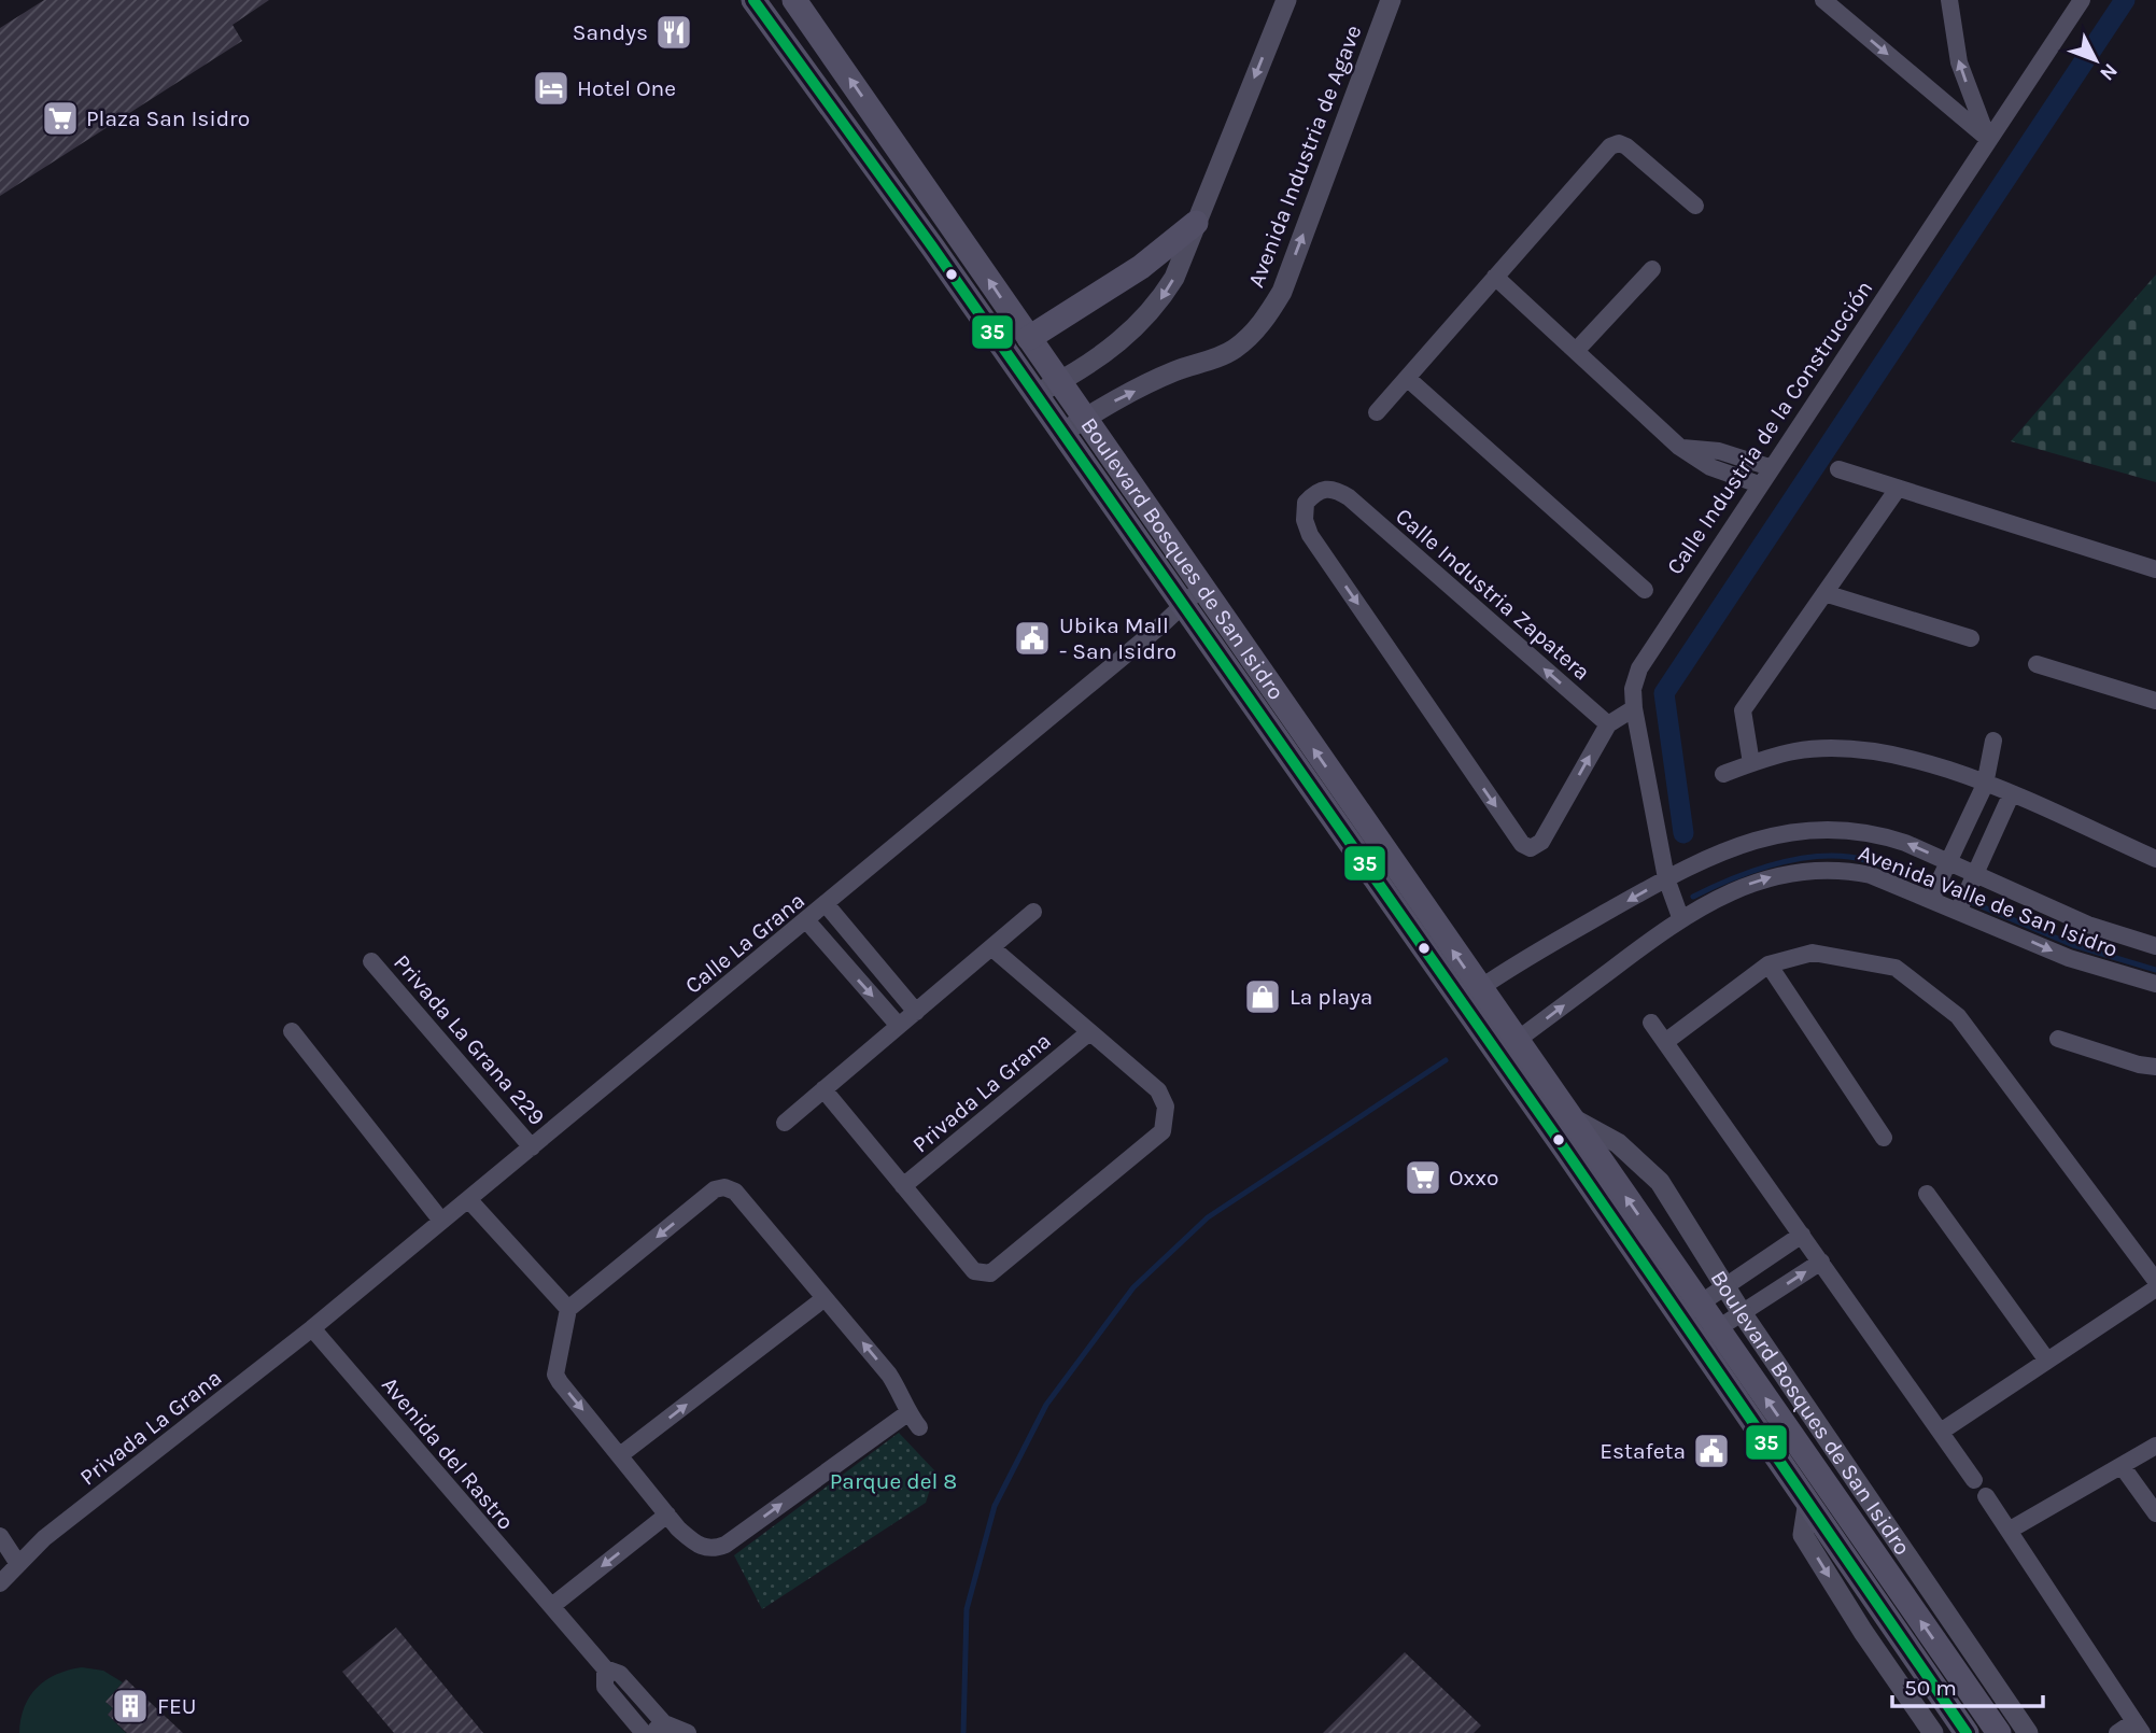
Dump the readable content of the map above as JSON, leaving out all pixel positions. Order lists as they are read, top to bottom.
{
  "streets": {
    "main road": ["Boulevard Bosques de San Isidro"],
    "street": [
      "Avenida Industria de Agave",
      "Calle Industria de la Construcción",
      "Calle Industria Zapatera",
      "Avenida Valle de San Isidro",
      "Calle La Grana",
      "Privada La Grana 229",
      "Privada La Grana",
      "Avenida del Rastro"
    ]
  },
  "crossings": [
    ["Avenida Industria de Agave", "Boulevard Bosques de San Isidro"],
    ["Calle Industria de la Construcción", "Avenida Valle de San Isidro"],
    ["Boulevard Bosques de San Isidro", "Avenida Valle de San Isidro"],
    ["Boulevard Bosques de San Isidro", "Calle La Grana"],
    ["Calle La Grana", "Privada La Grana 229"],
    ["Calle La Grana", "Privada La Grana"],
    ["Calle La Grana", "Avenida del Rastro"],
    ["Privada La Grana", "Avenida del Rastro"]
  ],
  "parks": ["Parque del 8"],
  "places": {
    "restaurant": ["Sandys"],
    "hotel": ["Hotel One"],
    "supermarket": ["Plaza San Isidro", "Oxxo"],
    "public building": ["Ubika Mall - San Isidro", "Estafeta"],
    "shop": ["La playa"],
    "building": ["FEU"]
  },
  "lines": ["transit line 35"],
  "scale_bar": "50 m",
  "north": "bottom right"
}
